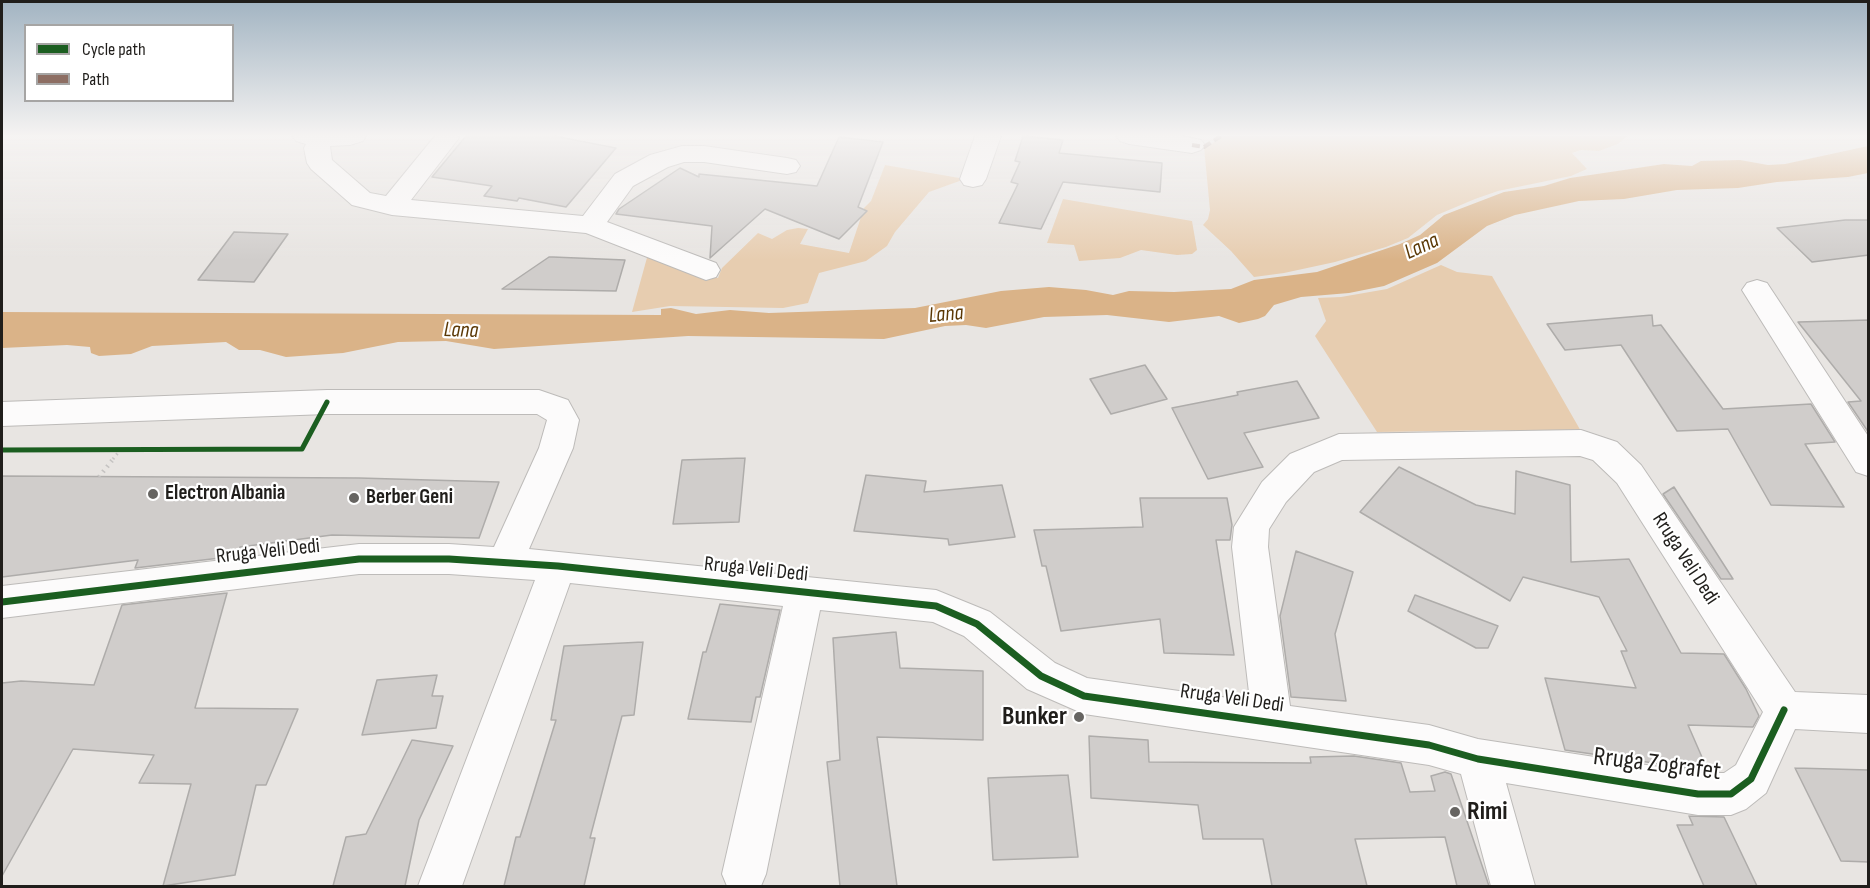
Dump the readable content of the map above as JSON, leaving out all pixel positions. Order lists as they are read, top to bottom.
{
  "streets": {
    "street": ["Rruga Veli Dedi", "Rruga Zografet"]
  },
  "crossings": [
    ["Rruga Veli Dedi", "Rruga Zografet"]
  ],
  "water": ["Lana"],
  "places": [
    "Electron Albania",
    "Berber Geni",
    "Bunker",
    "Rimi"
  ],
  "legend": ["Cycle path", "Path"]
}
